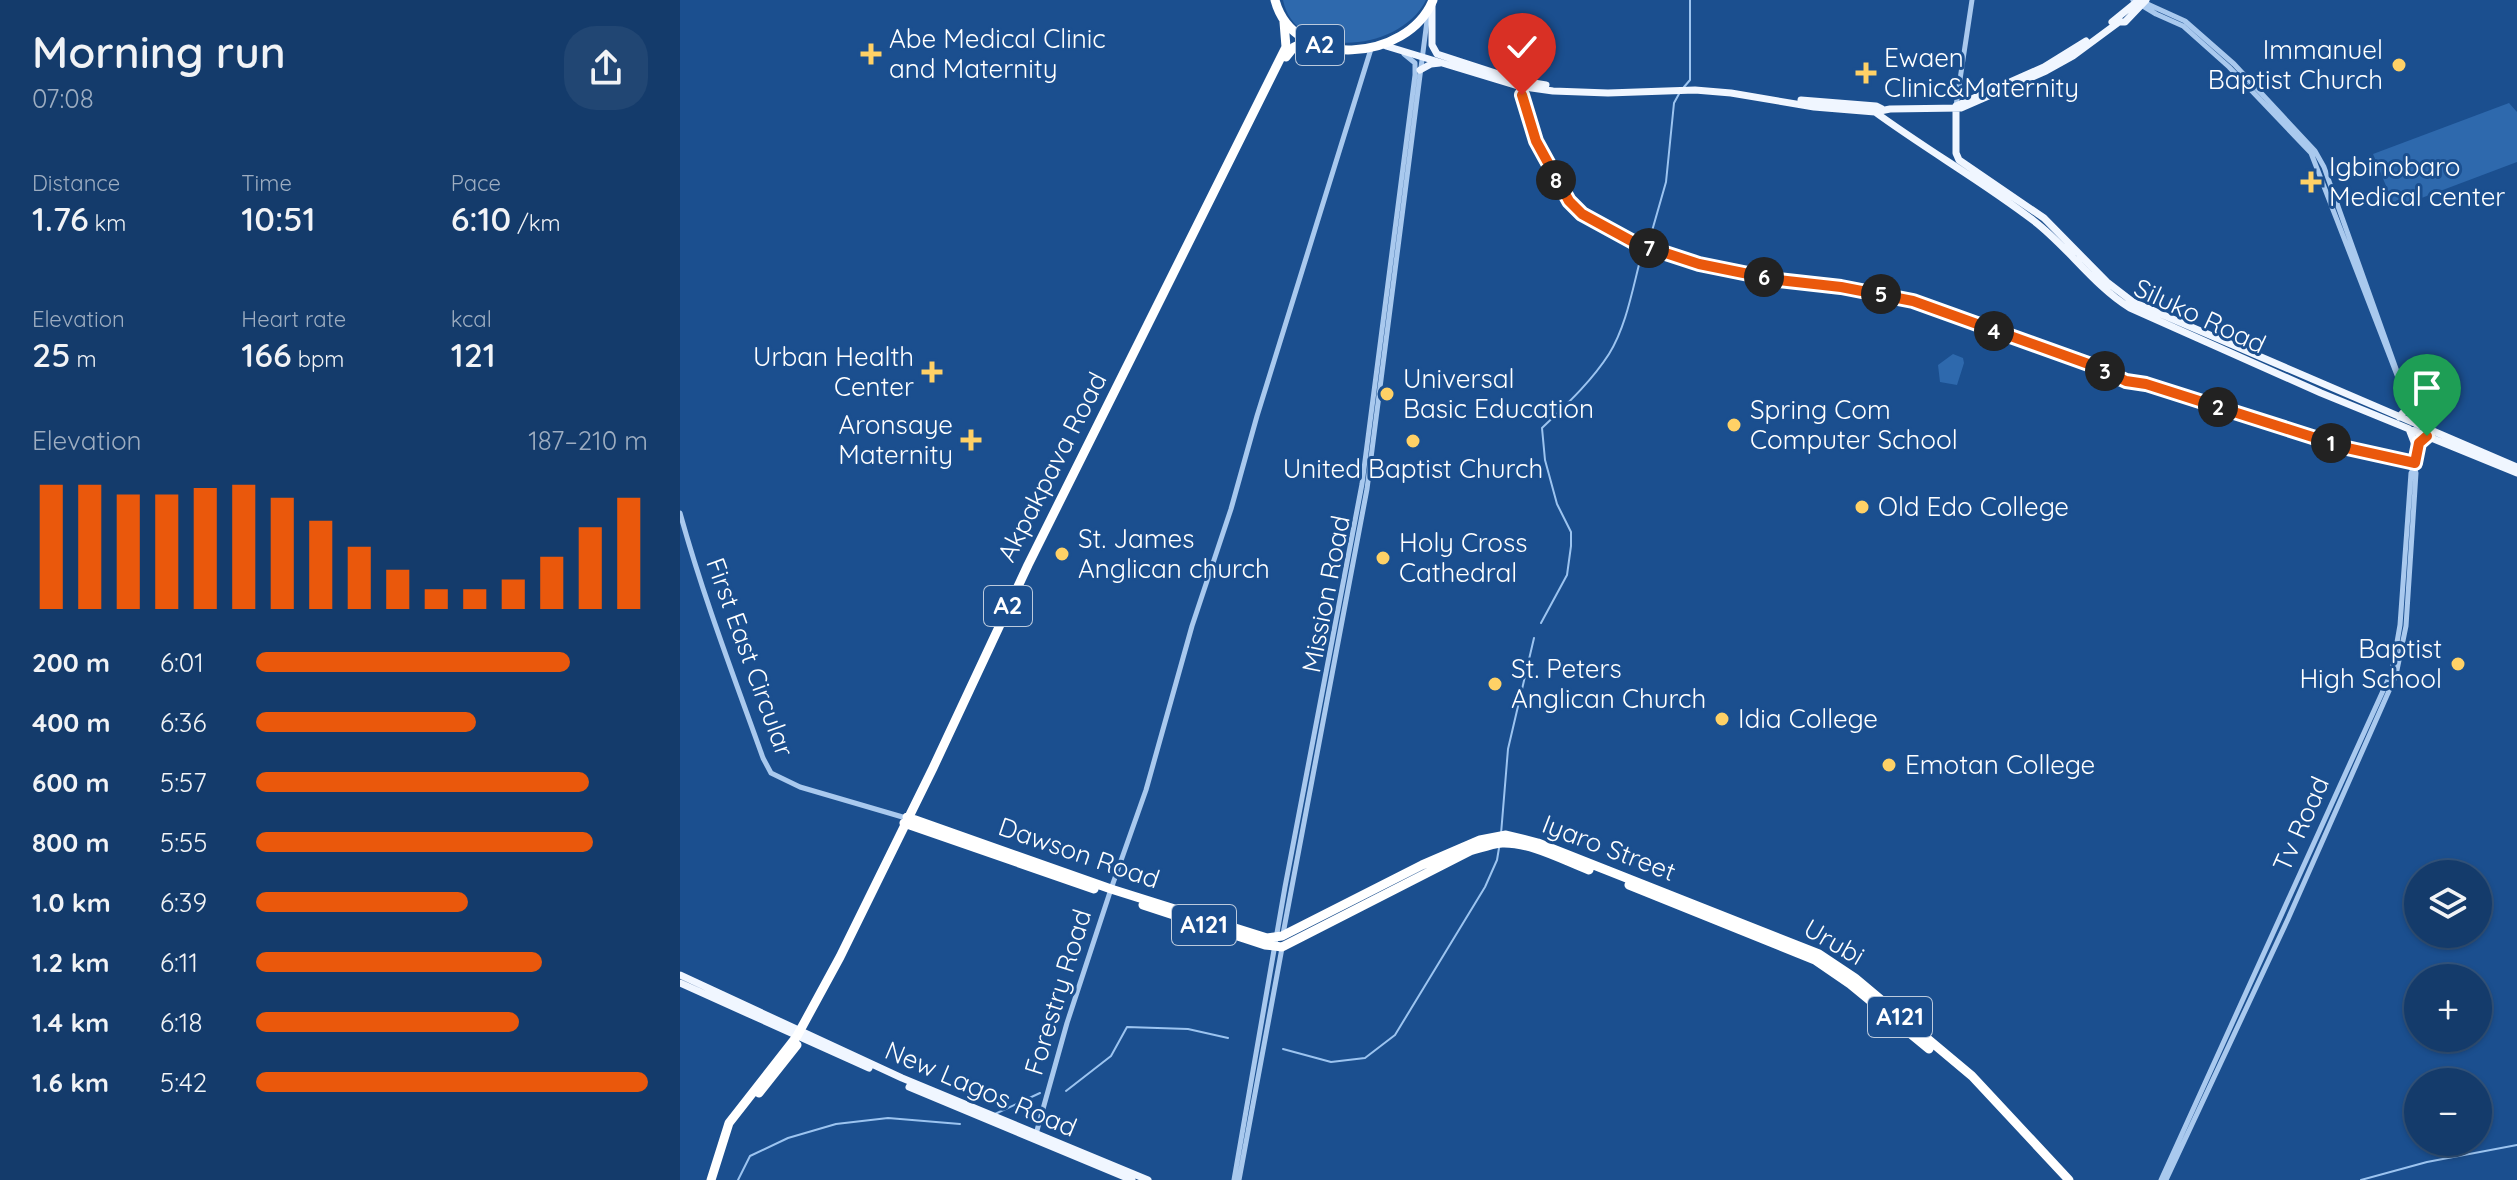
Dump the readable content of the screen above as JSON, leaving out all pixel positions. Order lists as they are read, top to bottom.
{
  "streets": {
    "highway": [
      "A2",
      "Akpakpava Road",
      "Iyaro Street",
      "Dawson Road",
      "A121",
      "Urubi"
    ],
    "main road": ["Siluko Road", "New Lagos Road"],
    "street": [
      "Mission Road",
      "First East Circular",
      "Tv Road",
      "Forestry Road"
    ]
  },
  "crossings": [
    ["A2", "Akpakpava Road"],
    ["A2", "Mission Road"],
    ["A2", "Forestry Road"],
    ["Akpakpava Road", "First East Circular"],
    ["Akpakpava Road", "Dawson Road"],
    ["Akpakpava Road", "New Lagos Road"],
    ["Mission Road", "Iyaro Street"],
    ["Mission Road", "Dawson Road"],
    ["First East Circular", "Dawson Road"],
    ["Iyaro Street", "Dawson Road"],
    ["Iyaro Street", "Urubi"],
    ["Dawson Road", "Forestry Road"],
    ["Forestry Road", "New Lagos Road"]
  ],
  "places": {
    "health": [
      "Abe Medical Clinic and Maternity",
      "Ewaen Clinic&Maternity",
      "Igbinobaro Medical center",
      "Urban Health Center",
      "Aronsaye Maternity"
    ],
    "other": [
      "Immanuel Baptist Church",
      "Universal Basic Education",
      "Spring Com Computer School",
      "United Baptist Church",
      "Old Edo College",
      "St. James Anglican church",
      "Holy Cross Cathedral",
      "Baptist High School",
      "St. Peters Anglican Church",
      "Idia College",
      "Emotan College"
    ]
  },
  "page": {
    "heading": ["Morning run", "07:08"],
    "stats": [
      ["Distance", "1.76 km"],
      ["Time", "10:51"],
      ["Pace", "6:10 /km"],
      ["Elevation", "25 m"],
      ["Heart rate", "166 bpm"],
      ["kcal", "121"]
    ],
    "pins": [
      "8",
      "7",
      "6",
      "5",
      "4",
      "3",
      "2",
      "1"
    ],
    "chart": ["Elevation", "187–210 m"],
    "list": [
      {
        "name": "200 m",
        "note": "6:01"
      },
      {
        "name": "400 m",
        "note": "6:36"
      },
      {
        "name": "600 m",
        "note": "5:57"
      },
      {
        "name": "800 m",
        "note": "5:55"
      },
      {
        "name": "1.0 km",
        "note": "6:39"
      },
      {
        "name": "1.2 km",
        "note": "6:11"
      },
      {
        "name": "1.4 km",
        "note": "6:18"
      },
      {
        "name": "1.6 km",
        "note": "5:42"
      }
    ],
    "map_buttons": ["+", "−"]
  }
}
